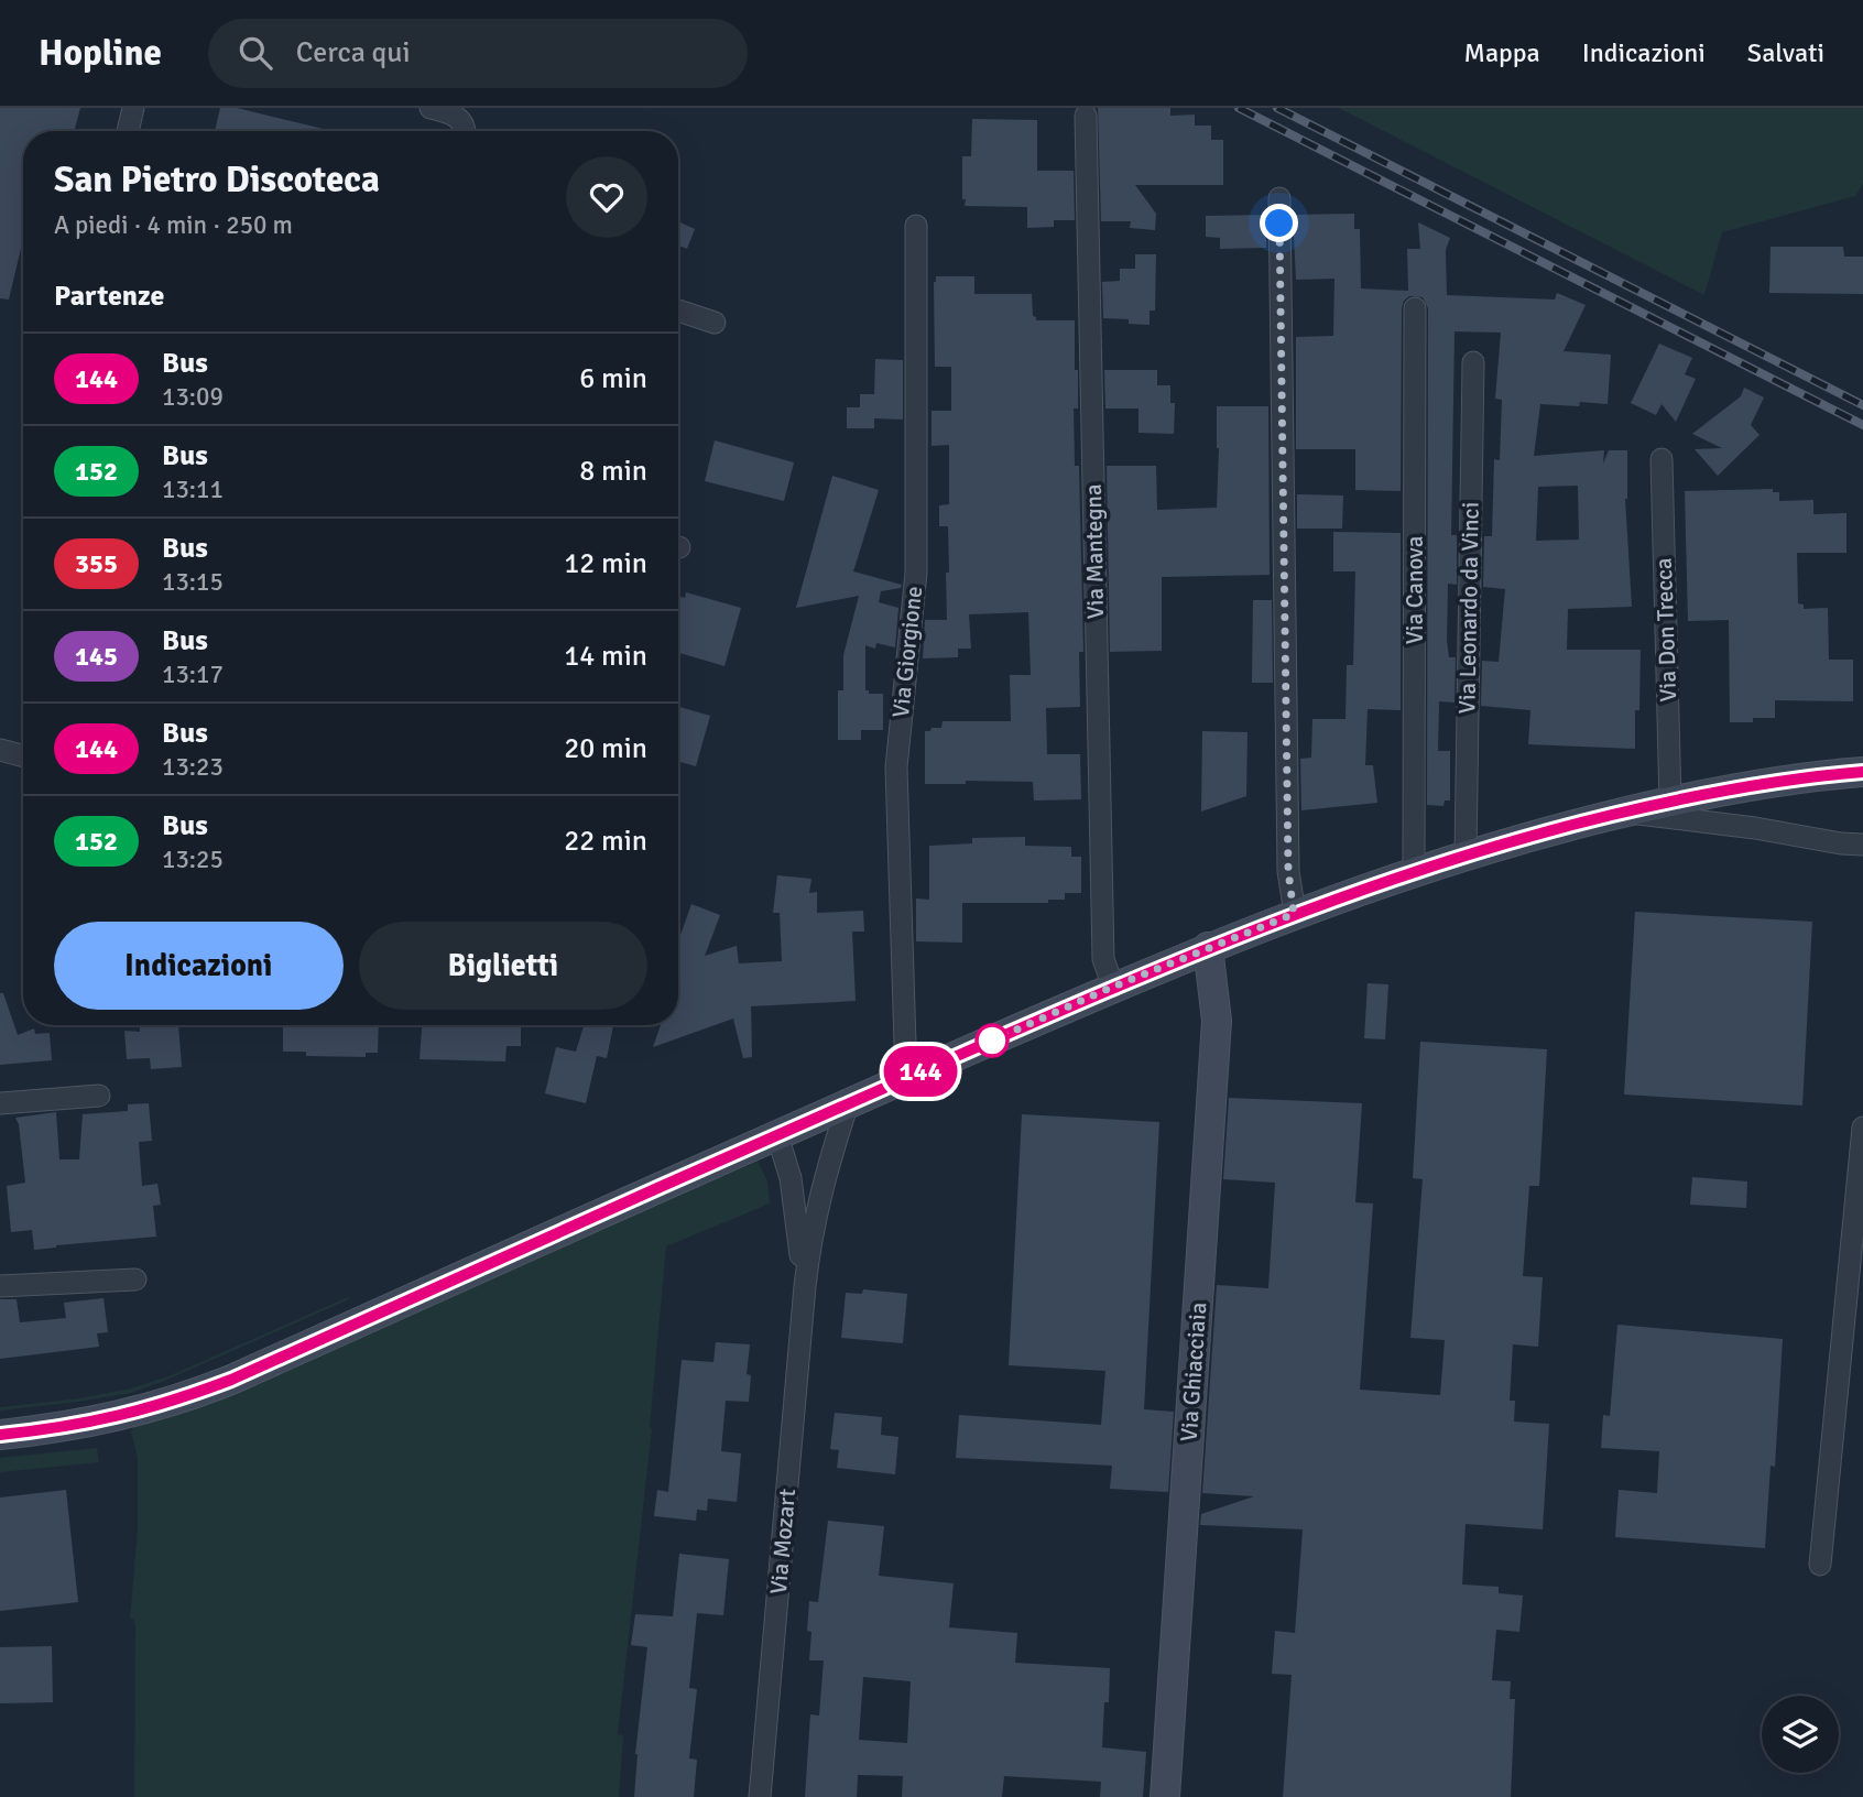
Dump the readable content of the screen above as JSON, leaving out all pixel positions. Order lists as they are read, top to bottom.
{
  "streets": {
    "street": [
      "Via Mantegna",
      "Via Canova",
      "Via Leonardo da Vinci",
      "Via Don Trecca",
      "Via Giorgione",
      "Via Ghiacciaia",
      "Via Mozart"
    ]
  },
  "lines": ["bus line 144"],
  "page": {
    "header": "Hopline",
    "search": "Cerca qui",
    "nav": ["Mappa", "Indicazioni", "Salvati"],
    "on_map": "144",
    "heading": [
      ["San Pietro Discoteca", "A piedi · 4 min · 250 m"],
      "Partenze"
    ],
    "list": [
      {
        "mark": "144",
        "name": "Bus",
        "note": "13:09",
        "value": "6 min"
      },
      {
        "mark": "152",
        "name": "Bus",
        "note": "13:11",
        "value": "8 min"
      },
      {
        "mark": "355",
        "name": "Bus",
        "note": "13:15",
        "value": "12 min"
      },
      {
        "mark": "145",
        "name": "Bus",
        "note": "13:17",
        "value": "14 min"
      },
      {
        "mark": "144",
        "name": "Bus",
        "note": "13:23",
        "value": "20 min"
      },
      {
        "mark": "152",
        "name": "Bus",
        "note": "13:25",
        "value": "22 min"
      }
    ],
    "buttons": ["Indicazioni", "Biglietti"]
  }
}
